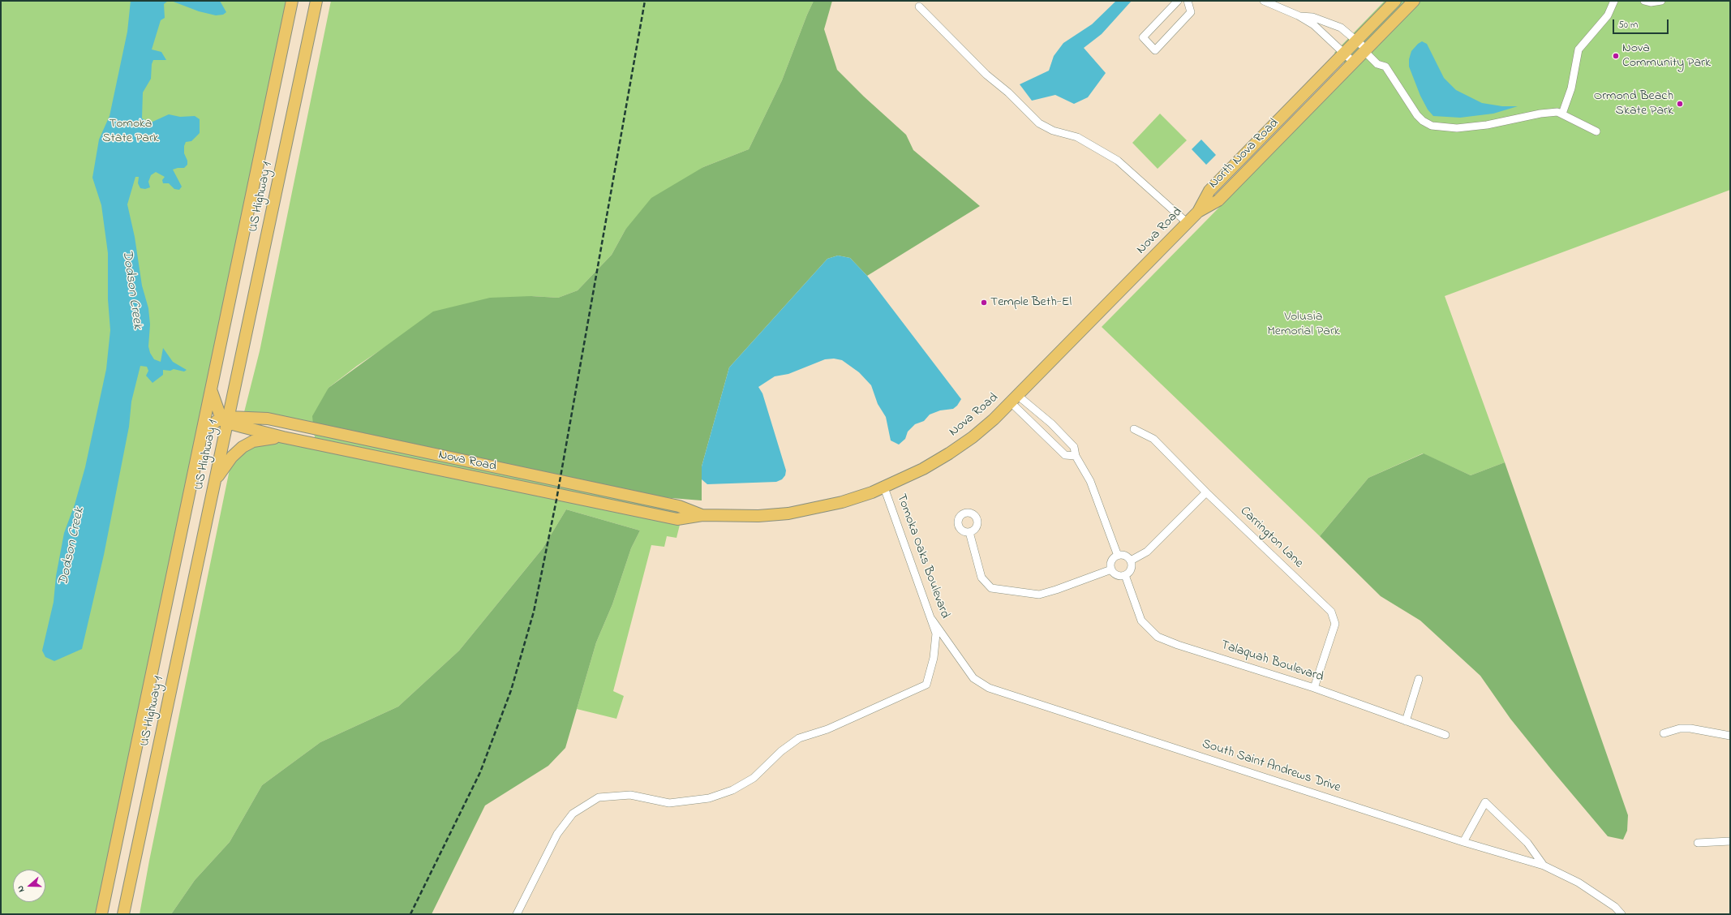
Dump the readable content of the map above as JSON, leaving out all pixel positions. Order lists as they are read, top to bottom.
{
  "streets": {
    "main road": ["North Nova Road", "US Highway 1", "Nova Road"],
    "street": [
      "Carrington Lane",
      "Tomoka Oaks Boulevard",
      "Talaquah Boulevard",
      "South Saint Andrews Drive"
    ]
  },
  "crossings": [
    ["North Nova Road", "Nova Road"],
    ["US Highway 1", "Nova Road"],
    ["Nova Road", "Tomoka Oaks Boulevard"],
    ["Carrington Lane", "Talaquah Boulevard"],
    ["Tomoka Oaks Boulevard", "South Saint Andrews Drive"]
  ],
  "water": ["Dodson Creek"],
  "parks": ["Tomoka State Park", "Volusia Memorial Park"],
  "places": ["Nova Community Park", "Ormond Beach Skate Park", "Temple Beth-El"],
  "scale_bar": "50 m",
  "north": "left"
}
